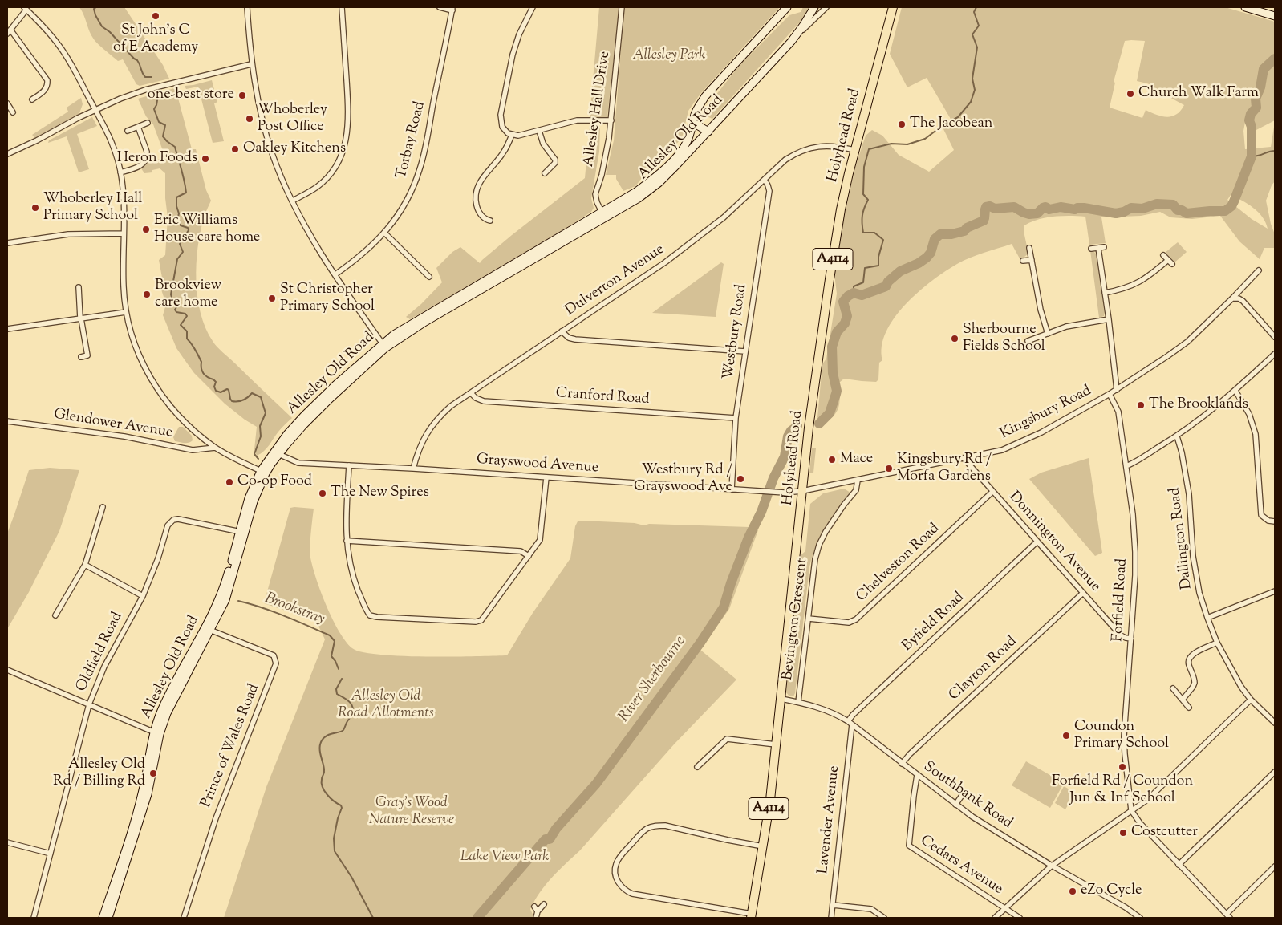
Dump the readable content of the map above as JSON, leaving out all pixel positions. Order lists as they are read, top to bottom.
{
  "streets": {
    "highway": ["Holyhead Road", "A4114"],
    "main road": ["Allesley Old Road"],
    "street": [
      "Allesley Hall Drive",
      "Torbay Road",
      "Dulverton Avenue",
      "Westbury Road",
      "Cranford Road",
      "Kingsbury Road",
      "Glendower Avenue",
      "Grayswood Avenue",
      "Dallington Road",
      "Donnington Avenue",
      "Chelveston Road",
      "Forfield Road",
      "Bevington Crescent",
      "Byfield Road",
      "Oldfield Road",
      "Clayton Road",
      "Prince of Wales Road",
      "Southbank Road",
      "Lavender Avenue",
      "Cedars Avenue"
    ]
  },
  "crossings": [
    ["Allesley Hall Drive", "Allesley Old Road"],
    ["Holyhead Road", "Dulverton Avenue"],
    ["Holyhead Road", "Kingsbury Road"],
    ["Holyhead Road", "Grayswood Avenue"],
    ["Holyhead Road", "Southbank Road"],
    ["Allesley Old Road", "Grayswood Avenue"],
    ["Allesley Old Road", "Oldfield Road"],
    ["Allesley Old Road", "Prince of Wales Road"],
    ["Dulverton Avenue", "Westbury Road"],
    ["Dulverton Avenue", "Cranford Road"],
    ["Dulverton Avenue", "Grayswood Avenue"],
    ["Westbury Road", "Cranford Road"],
    ["Westbury Road", "Grayswood Avenue"],
    ["Kingsbury Road", "Grayswood Avenue"],
    ["Kingsbury Road", "Donnington Avenue"],
    ["Kingsbury Road", "Forfield Road"],
    ["Kingsbury Road", "Bevington Crescent"],
    ["Donnington Avenue", "Chelveston Road"],
    ["Donnington Avenue", "Forfield Road"],
    ["Donnington Avenue", "Byfield Road"],
    ["Donnington Avenue", "Clayton Road"],
    ["Chelveston Road", "Bevington Crescent"],
    ["Bevington Crescent", "Southbank Road"],
    ["Byfield Road", "Southbank Road"],
    ["Clayton Road", "Southbank Road"],
    ["Southbank Road", "Lavender Avenue"],
    ["Southbank Road", "Cedars Avenue"]
  ],
  "water": ["Brookstray", "River Sherbourne"],
  "parks": [
    "Allesley Park",
    "Allesley Old Road Allotments",
    "Gray's Wood Nature Reserve",
    "Lake View Park"
  ],
  "places": [
    "St John's C of E Academy",
    "Church Walk Farm",
    "one-best store",
    "Whoberley Post Office",
    "The Jacobean",
    "Oakley Kitchens",
    "Heron Foods",
    "Whoberley Hall Primary School",
    "Eric Williams House care home",
    "Brookview care home",
    "St Christopher Primary School",
    "Sherbourne Fields School",
    "The Brooklands",
    "Mace",
    "Kingsbury Rd / Morfa Gardens",
    "Westbury Rd / Grayswood Ave",
    "Co-op Food",
    "The New Spires",
    "Coundon Primary School",
    "Forfield Rd / Coundon Jun & Inf School",
    "Allesley Old Rd / Billing Rd",
    "Costcutter",
    "eZo Cycle"
  ]
}
